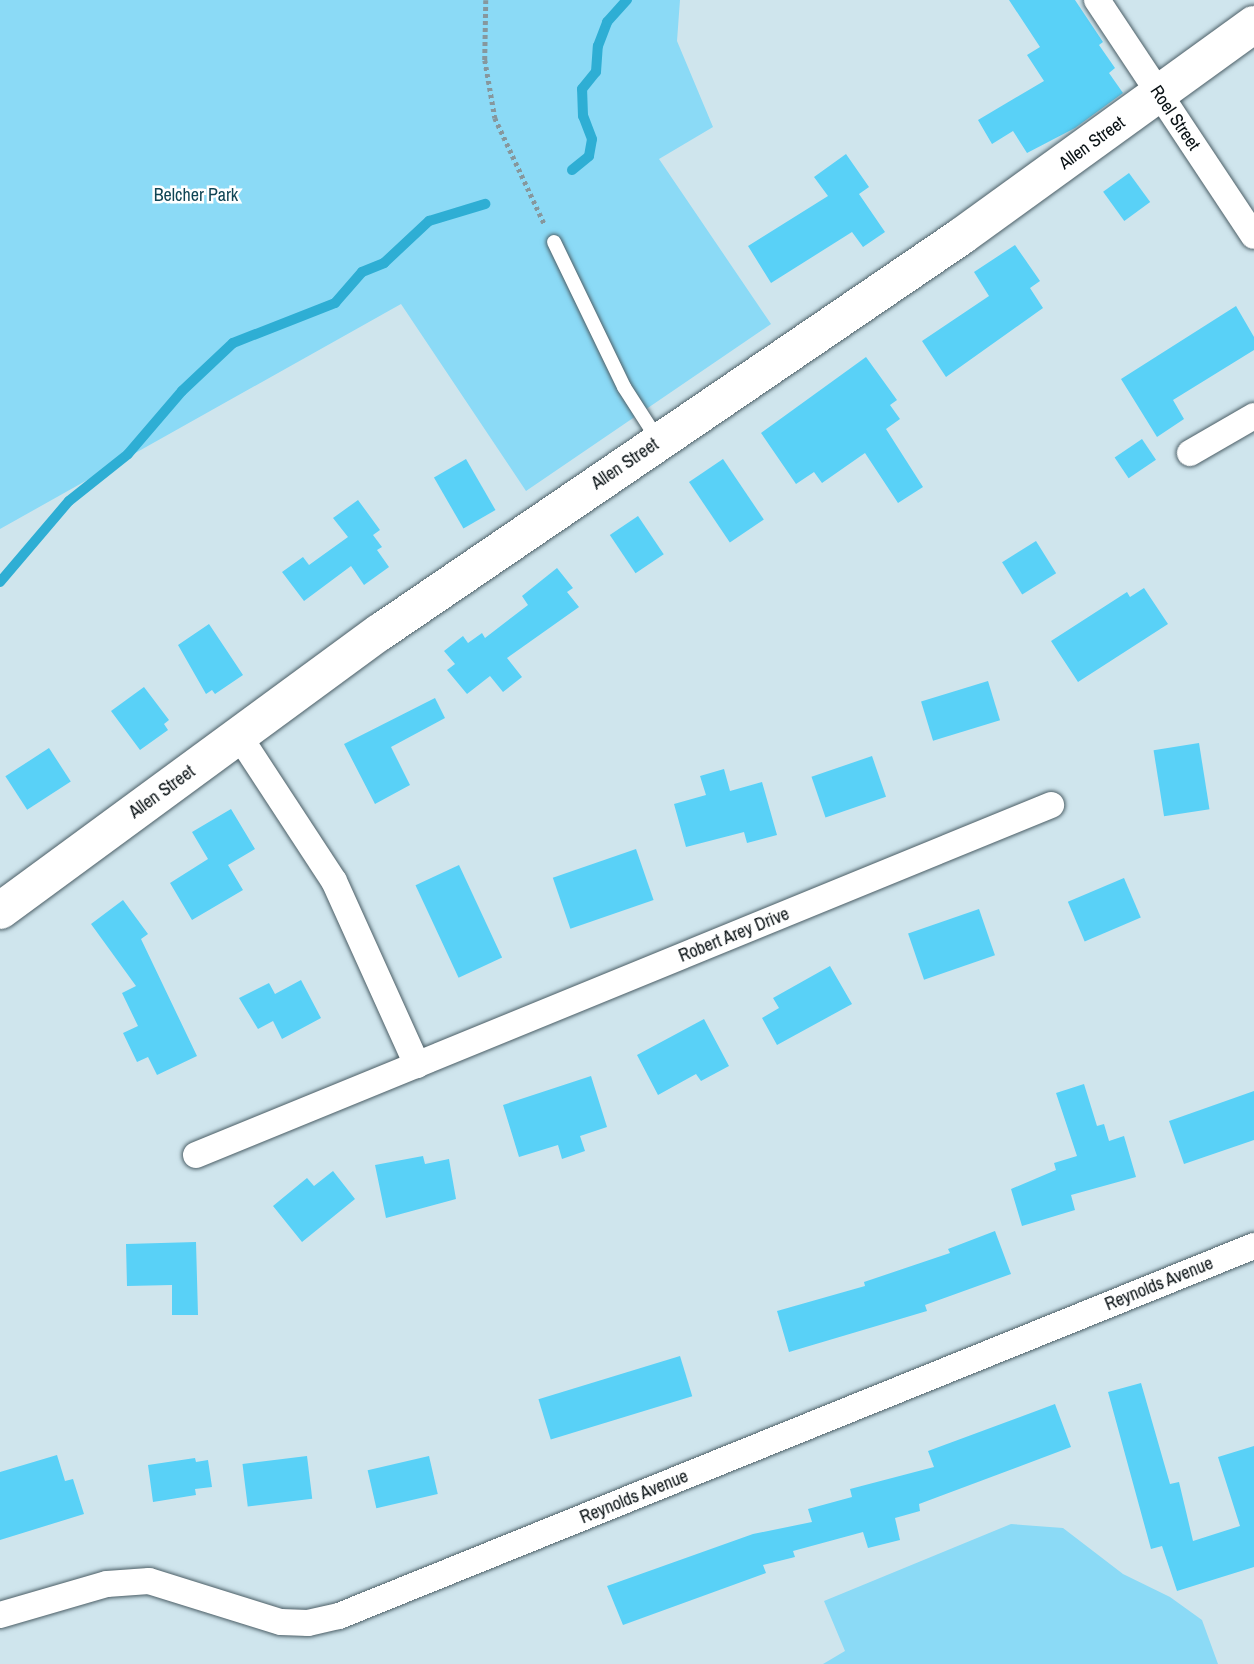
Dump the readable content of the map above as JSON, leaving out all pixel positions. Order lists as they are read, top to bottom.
{
  "streets": {
    "street": [
      "Roel Street",
      "Allen Street",
      "Robert Arey Drive",
      "Reynolds Avenue"
    ]
  },
  "crossings": [
    ["Roel Street", "Allen Street"]
  ],
  "parks": ["Belcher Park"]
}
